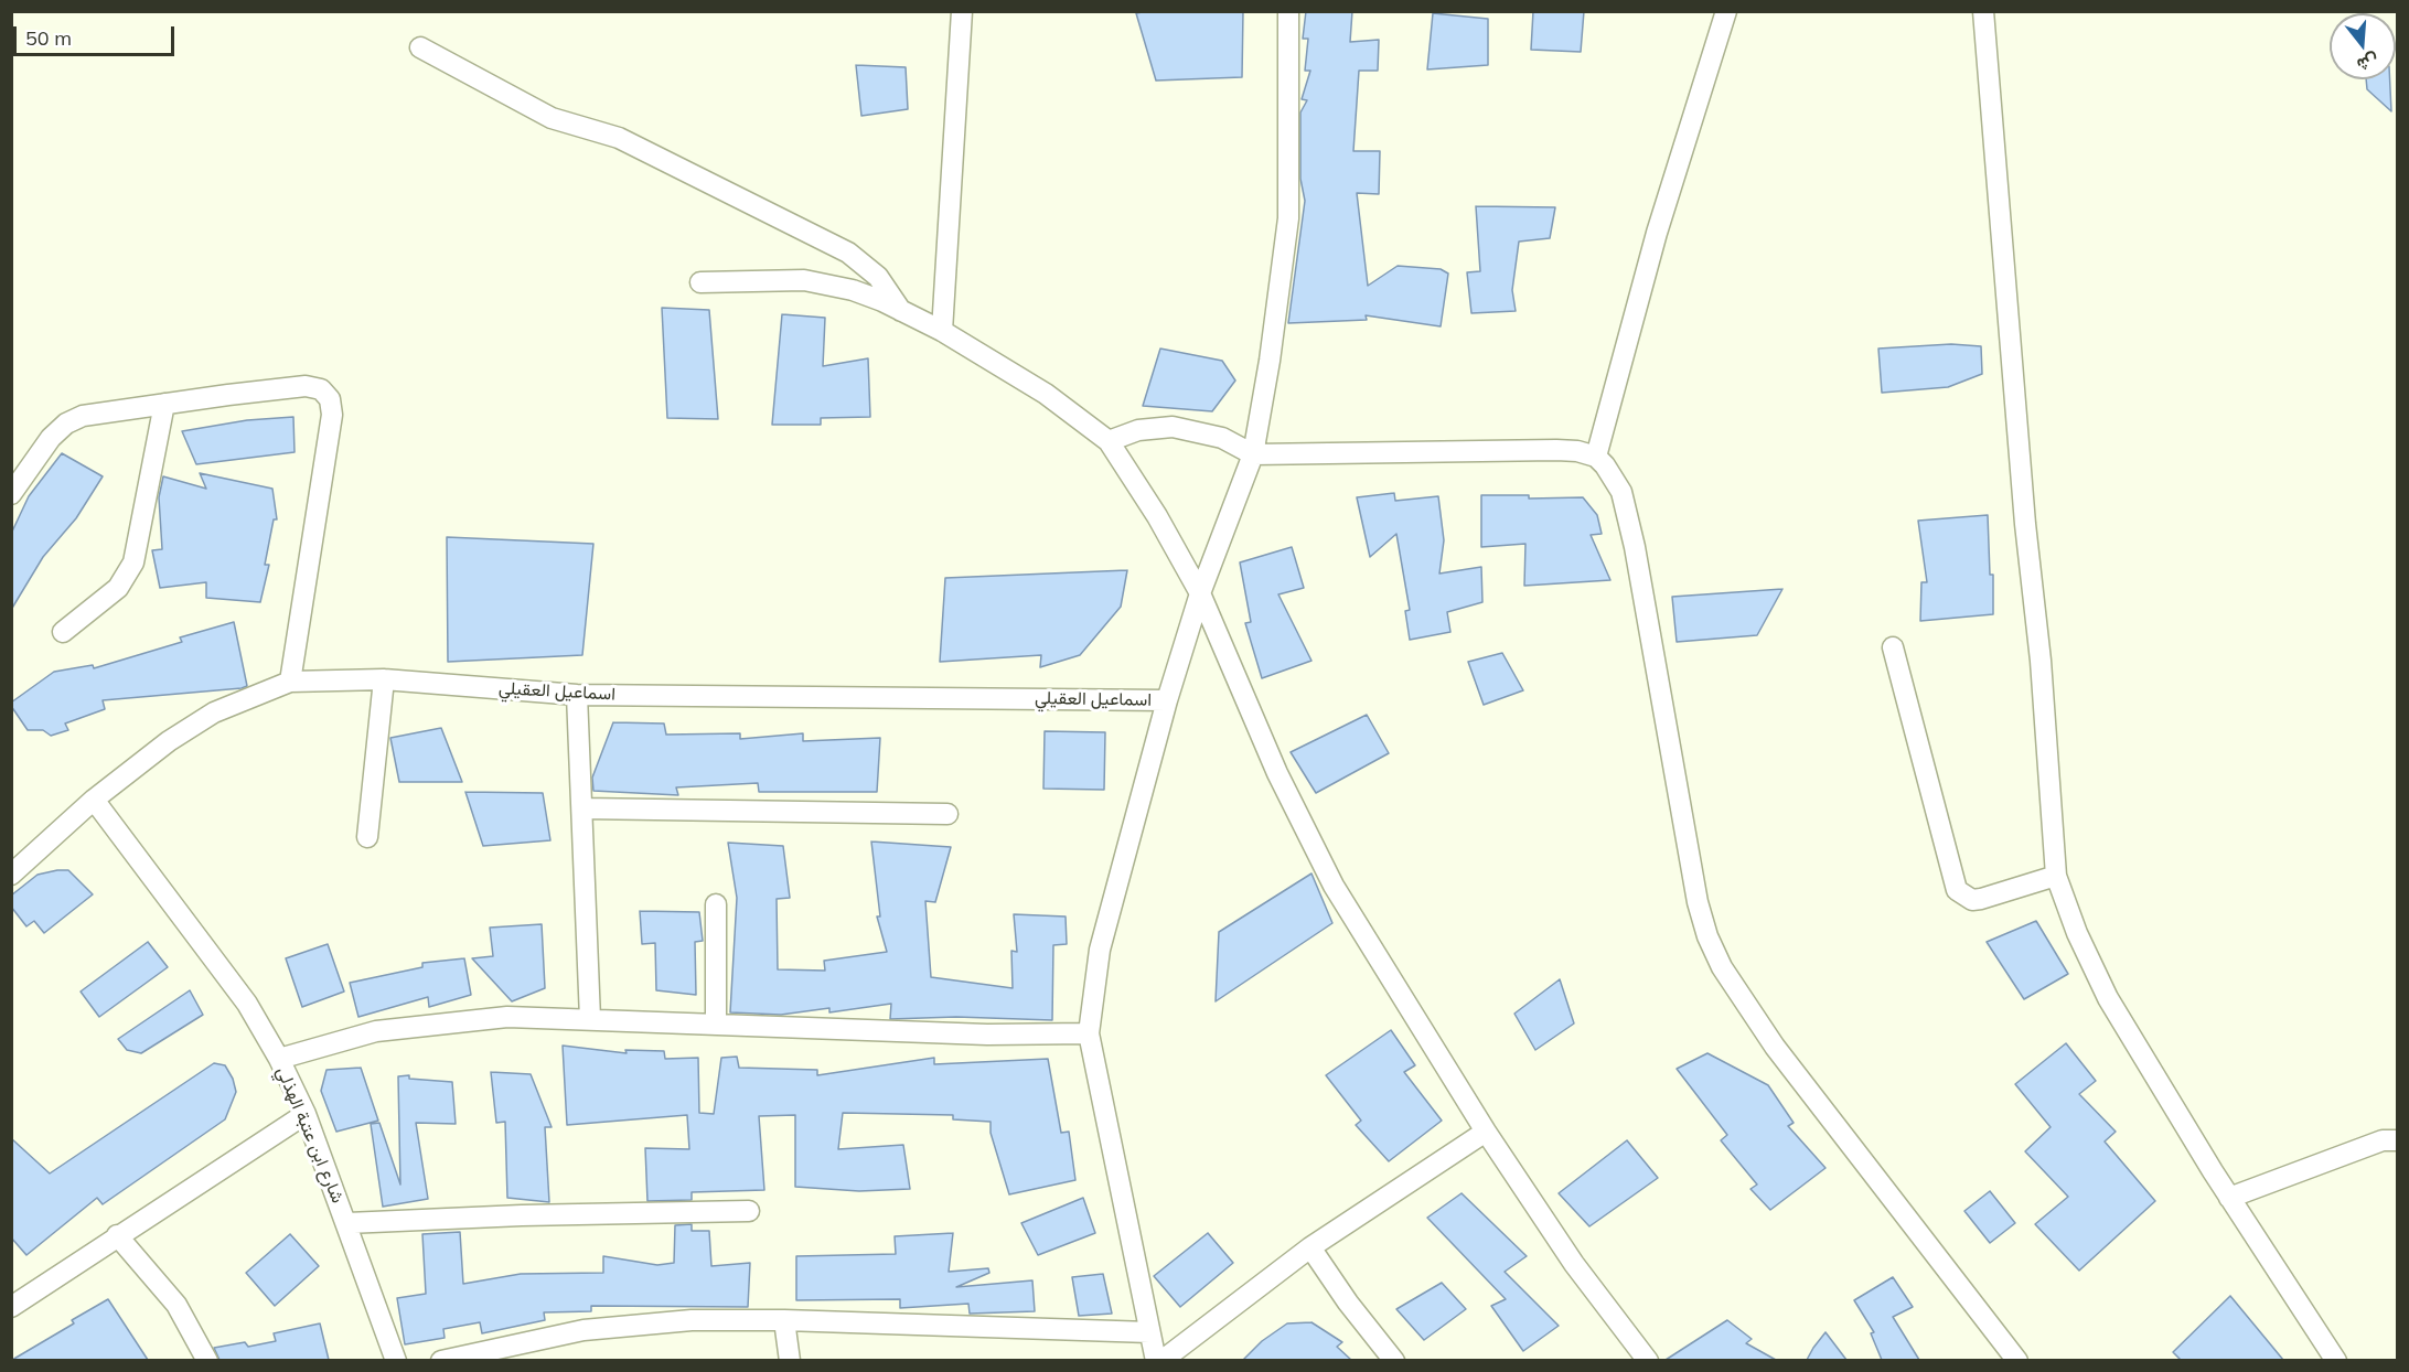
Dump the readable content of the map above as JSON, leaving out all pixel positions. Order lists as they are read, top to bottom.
{
  "streets": {
    "street": ["اسماعيل العقيلي", "شارع ابن عتبة الهذلي"]
  },
  "crossings": [
    ["اسماعيل العقيلي", "شارع ابن عتبة الهذلي"]
  ],
  "scale_bar": "50 m",
  "north": "bottom"
}
